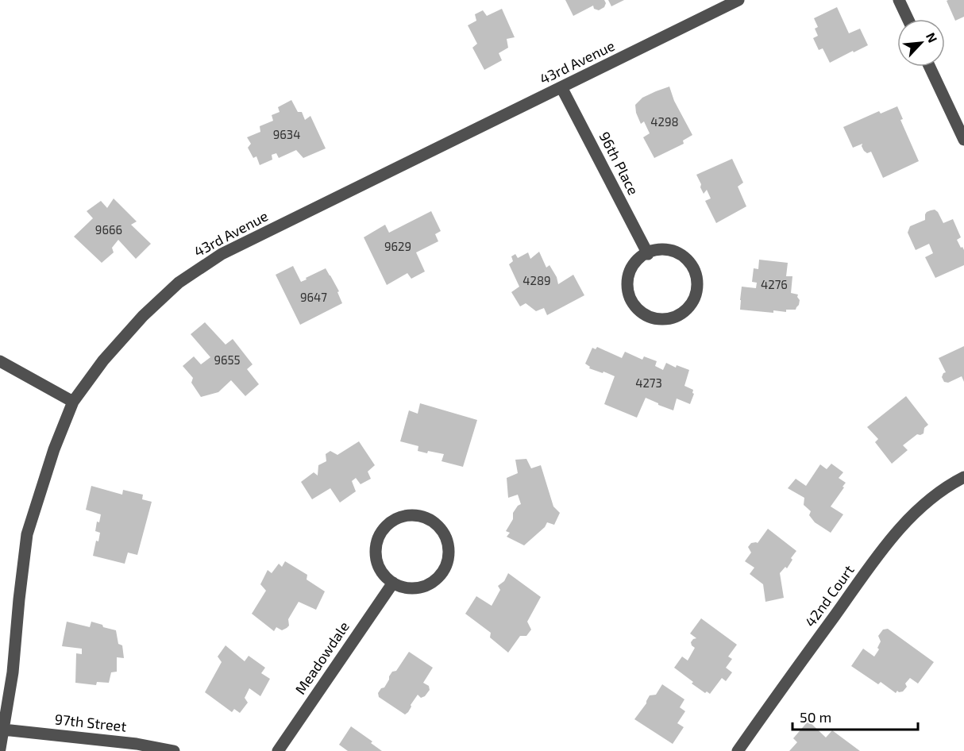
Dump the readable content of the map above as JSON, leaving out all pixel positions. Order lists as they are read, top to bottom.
{
  "streets": {
    "street": [
      "43rd Avenue",
      "96th Place",
      "42nd Court",
      "Meadowdale",
      "97th Street"
    ]
  },
  "crossings": [
    ["43rd Avenue", "96th Place"],
    ["43rd Avenue", "97th Street"]
  ],
  "house_numbers": [
    "4298",
    "9634",
    "9666",
    "9629",
    "4289",
    "4276",
    "9647",
    "9655",
    "4273"
  ],
  "scale_bar": "50 m",
  "north": "top right"
}
